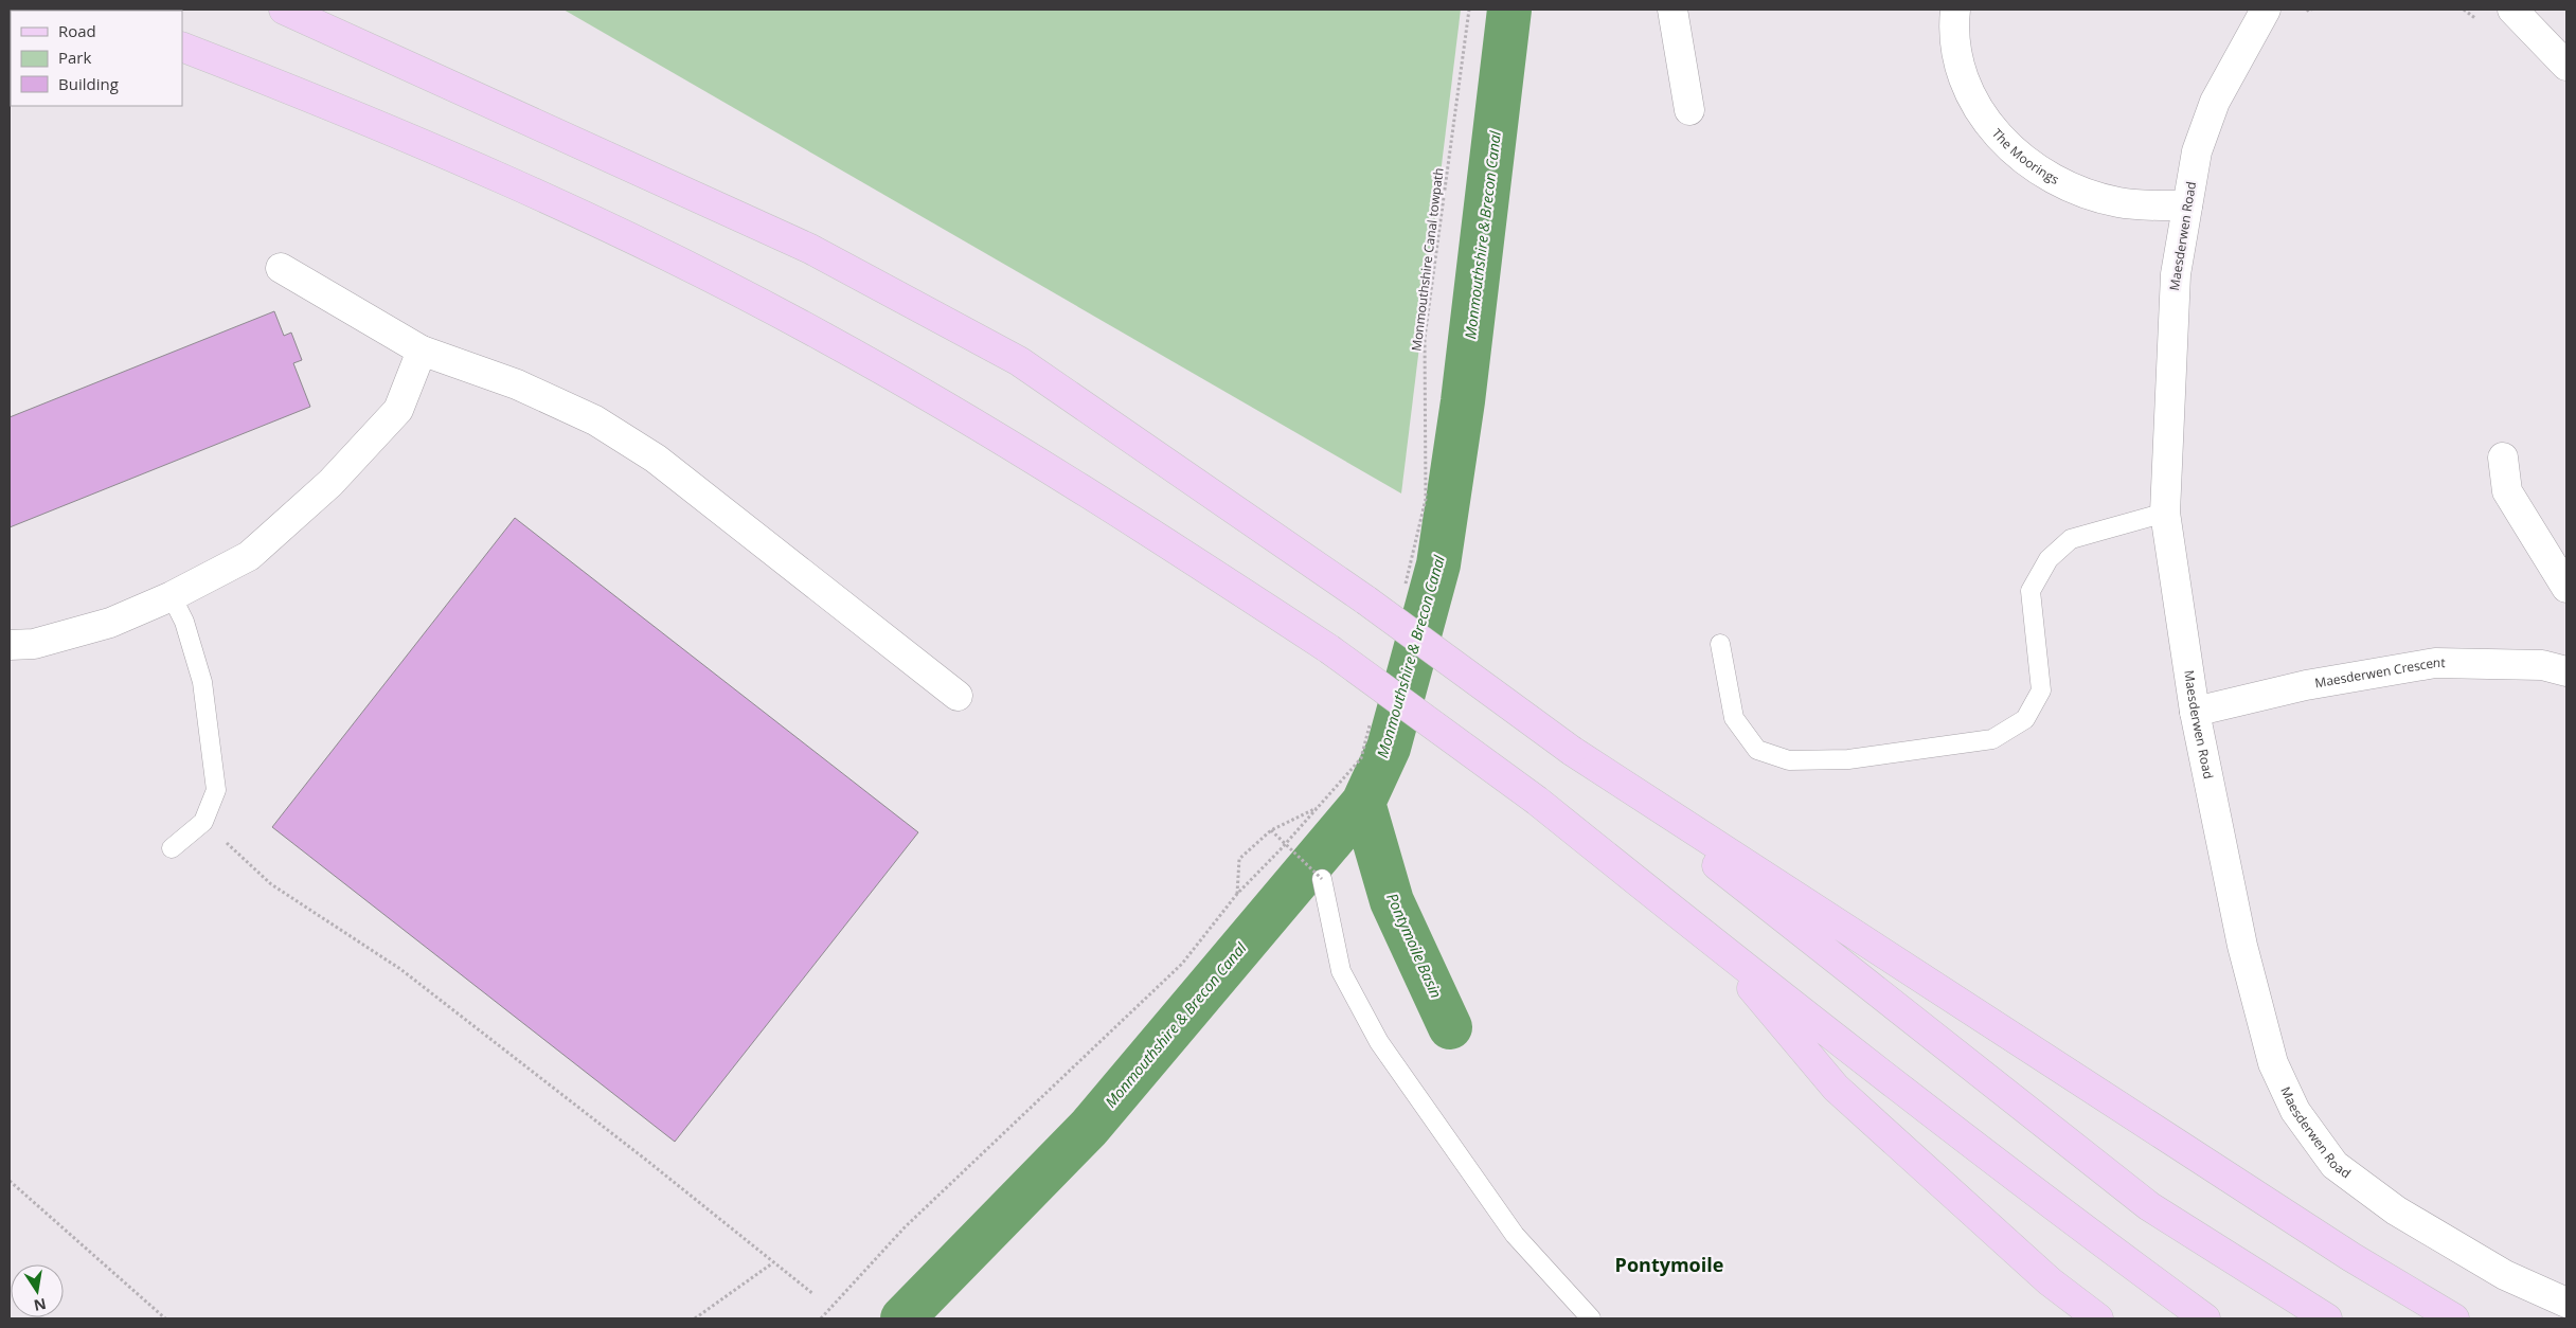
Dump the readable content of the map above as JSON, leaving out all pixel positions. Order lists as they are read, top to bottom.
{
  "streets": {
    "street": ["The Moorings", "Maesderwen Road", "Maesderwen Crescent"],
    "path": ["Monmouthshire Canal towpath"]
  },
  "crossings": [
    ["The Moorings", "Maesderwen Road"],
    ["Maesderwen Road", "Maesderwen Crescent"]
  ],
  "districts": ["Pontymoile"],
  "water": ["Monmouthshire & Brecon Canal", "Pontymoile Basin"],
  "legend": ["Road", "Park", "Building"],
  "north": "bottom"
}
